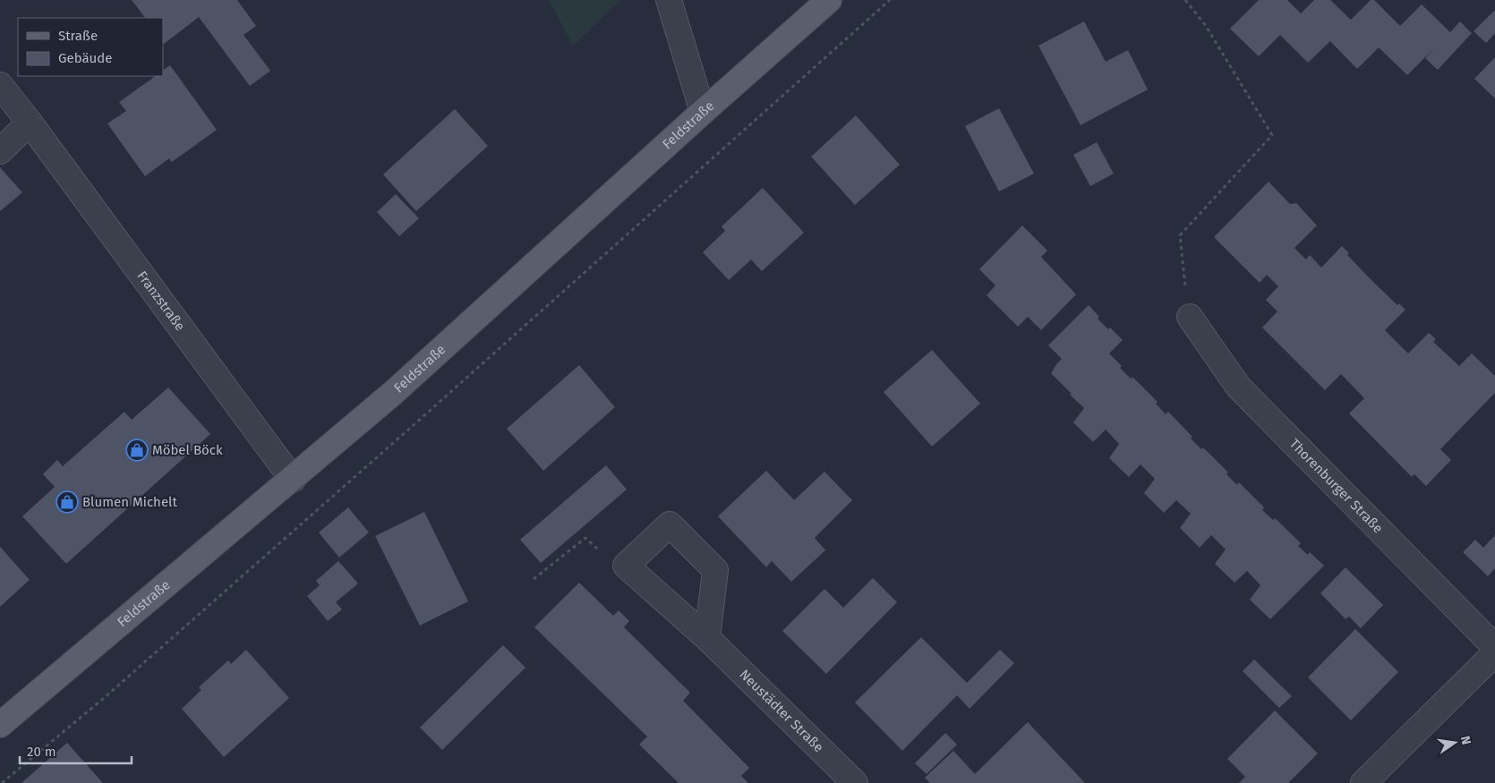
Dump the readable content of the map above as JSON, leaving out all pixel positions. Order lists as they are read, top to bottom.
{
  "streets": {
    "main road": ["Feldstraße"],
    "street": ["Franzstraße", "Thorenburger Straße", "Neustädter Straße"]
  },
  "crossings": [
    ["Feldstraße", "Franzstraße"]
  ],
  "places": {
    "shop": ["Möbel Böck", "Blumen Michelt"]
  },
  "legend": ["Straße", "Gebäude"],
  "scale_bar": "20 m",
  "north": "right"
}
